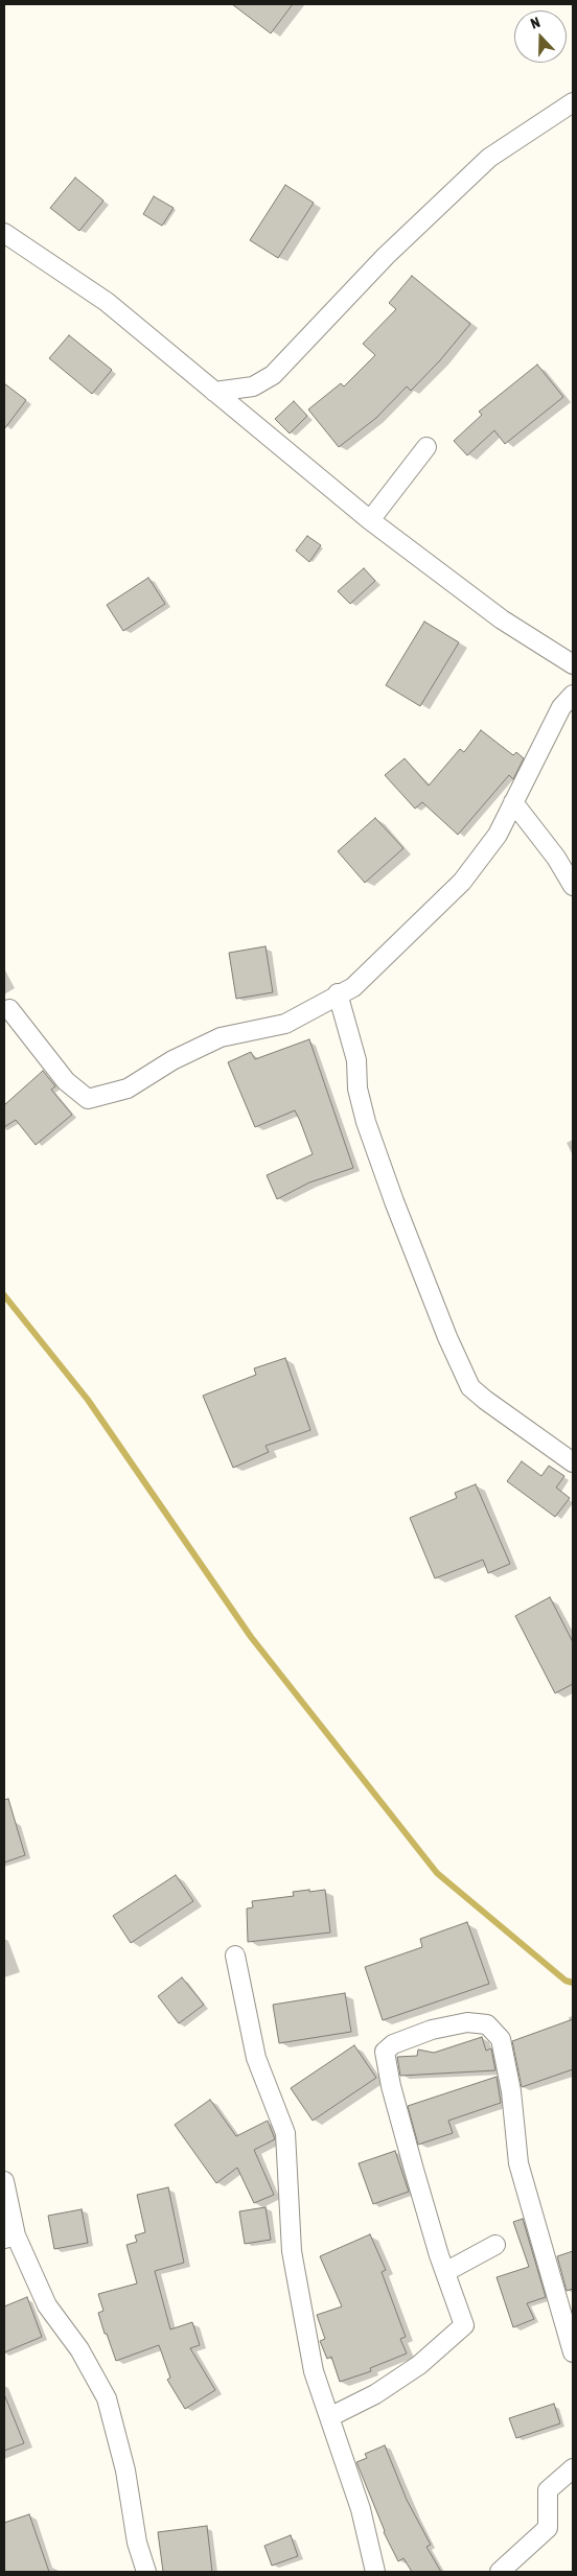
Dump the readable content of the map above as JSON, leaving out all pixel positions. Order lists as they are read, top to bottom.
{
  "north": "top"
}
